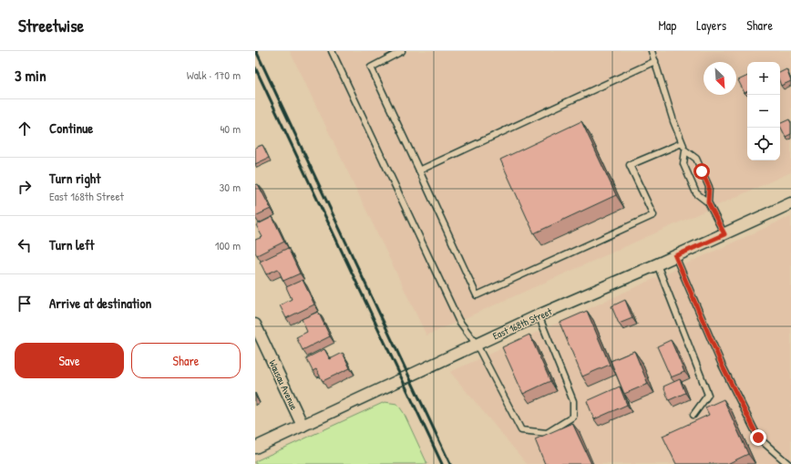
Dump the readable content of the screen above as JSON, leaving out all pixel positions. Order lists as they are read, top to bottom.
{
  "streets": {
    "street": ["East 168th Street", "Wausau Avenue"]
  },
  "crossings": [
    ["East 168th Street", "Wausau Avenue"]
  ],
  "north": "bottom right",
  "page": {
    "header": "Streetwise",
    "nav": ["Map", "Layers", "Share"],
    "heading": ["3 min", "Walk · 170 m"],
    "map_buttons": ["+", "−"],
    "list": [
      ["Continue", "40 m"],
      ["Turn right", "East 168th Street", "30 m"],
      ["Turn left", "100 m"],
      "Arrive at destination"
    ],
    "buttons": ["Save", "Share"]
  }
}
